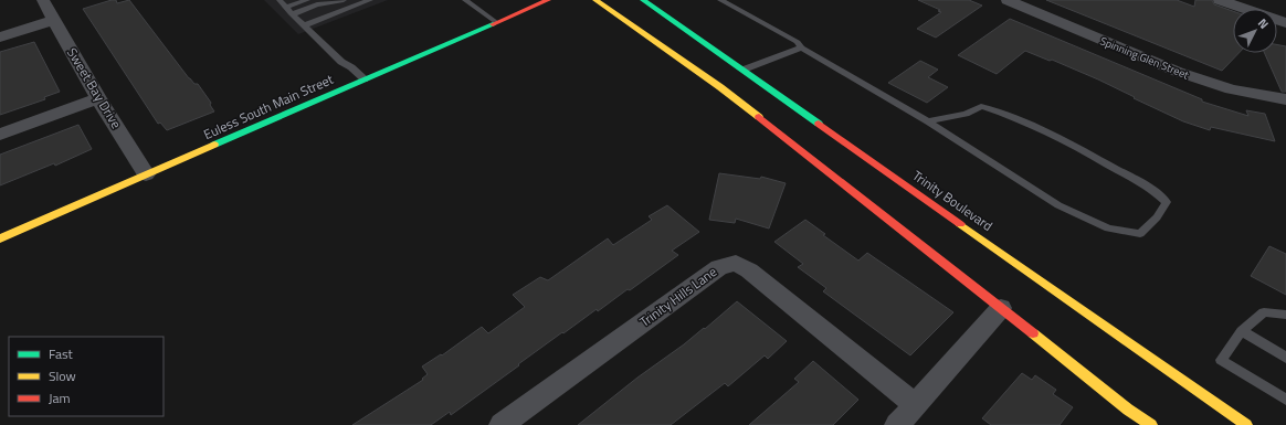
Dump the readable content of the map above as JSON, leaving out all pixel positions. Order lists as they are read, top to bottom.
{
  "streets": {
    "main road": ["Euless South Main Street", "Trinity Boulevard"],
    "street": ["Spinning Glen Street", "Sweet Bay Drive", "Trinity Hills Lane"]
  },
  "crossings": [
    ["Sweet Bay Drive", "Euless South Main Street"]
  ],
  "legend": ["Fast", "Slow", "Jam"],
  "north": "top right"
}
